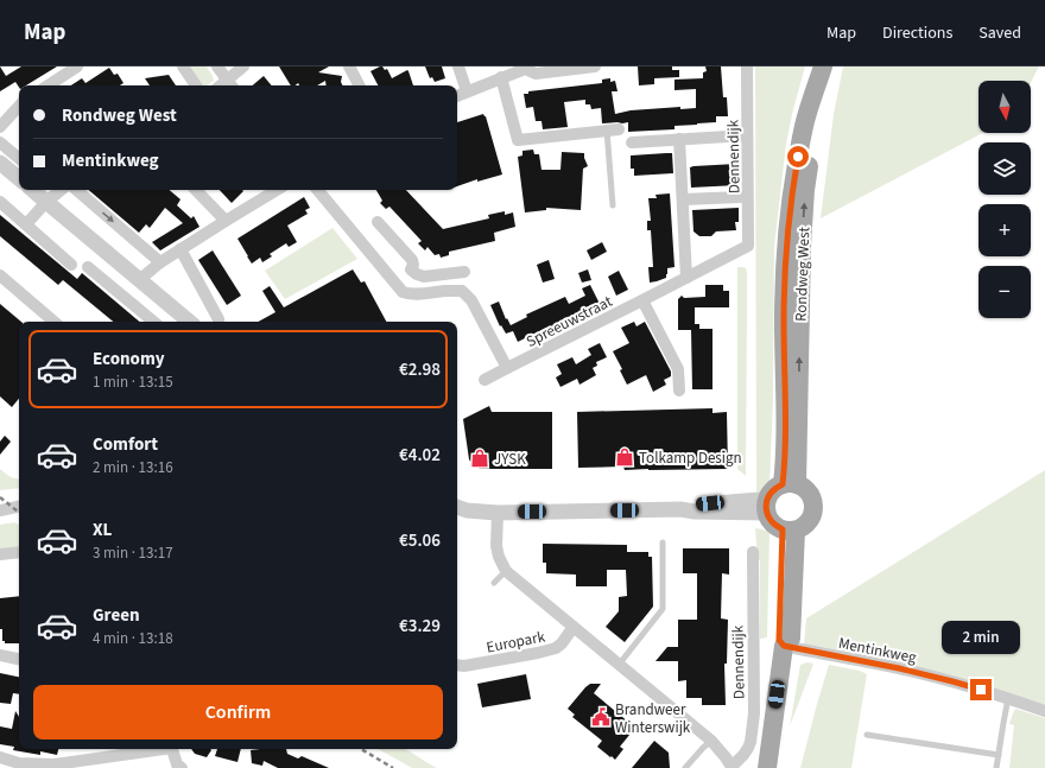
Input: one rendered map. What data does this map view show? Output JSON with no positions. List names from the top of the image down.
{
  "streets": {
    "main road": ["Rondweg West"],
    "street": [
      "Dennendijk",
      "Spreeuwstraat",
      "Europark",
      "Mentinkweg"
    ]
  },
  "crossings": [
    ["Dennendijk", "Spreeuwstraat"]
  ],
  "places": {
    "shop": ["Tolkamp Design", "JYSK"],
    "public building": ["Brandweer Winterswijk"]
  },
  "north": "bottom",
  "page": {
    "header": "Map",
    "nav": ["Map", "Directions", "Saved"],
    "map_buttons": ["+", "−"],
    "banner": ["Rondweg West", "Mentinkweg"],
    "list": [
      {
        "name": "Economy",
        "note": "1 min · 13:15",
        "value": "€2.98"
      },
      {
        "name": "Comfort",
        "note": "2 min · 13:16",
        "value": "€4.02"
      },
      {
        "name": "XL",
        "note": "3 min · 13:17",
        "value": "€5.06"
      },
      {
        "name": "Green",
        "note": "4 min · 13:18",
        "value": "€3.29"
      }
    ],
    "bubble": "2 min",
    "buttons": "Confirm"
  }
}
